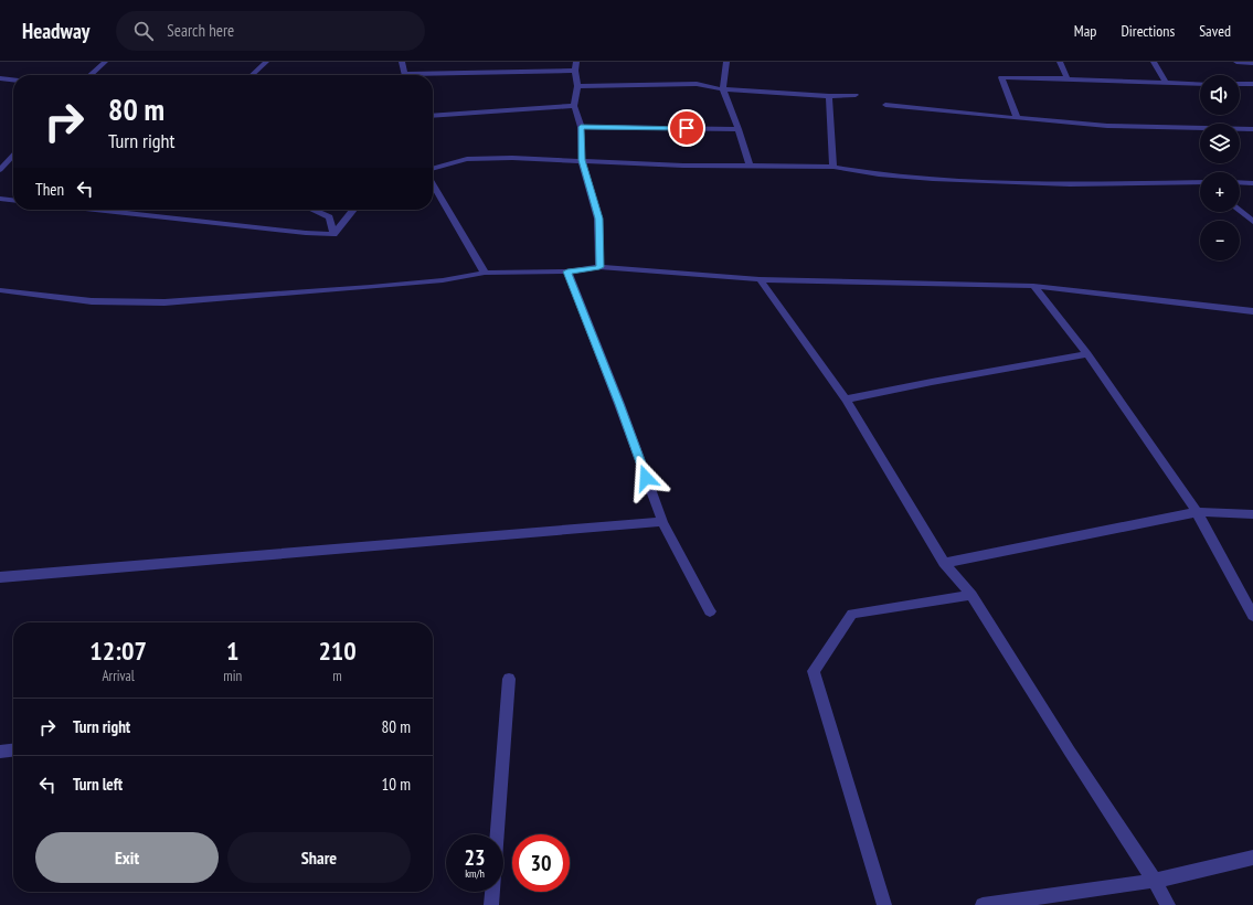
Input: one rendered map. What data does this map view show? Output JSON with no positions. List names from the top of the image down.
{
  "page": {
    "header": "Headway",
    "search": "Search here",
    "nav": ["Map", "Directions", "Saved"],
    "map_buttons": ["+", "−"],
    "turn": ["80 m", "Turn right"],
    "then": "Then",
    "eta": [
      "12:07",
      "Arrival",
      "1",
      "min",
      "210",
      "m"
    ],
    "list": [
      {
        "name": "Turn right",
        "value": "80 m"
      },
      {
        "name": "Turn left",
        "value": "10 m"
      }
    ],
    "buttons": ["Exit", "Share"],
    "speed": "23 km/h",
    "limit": "30"
  }
}
